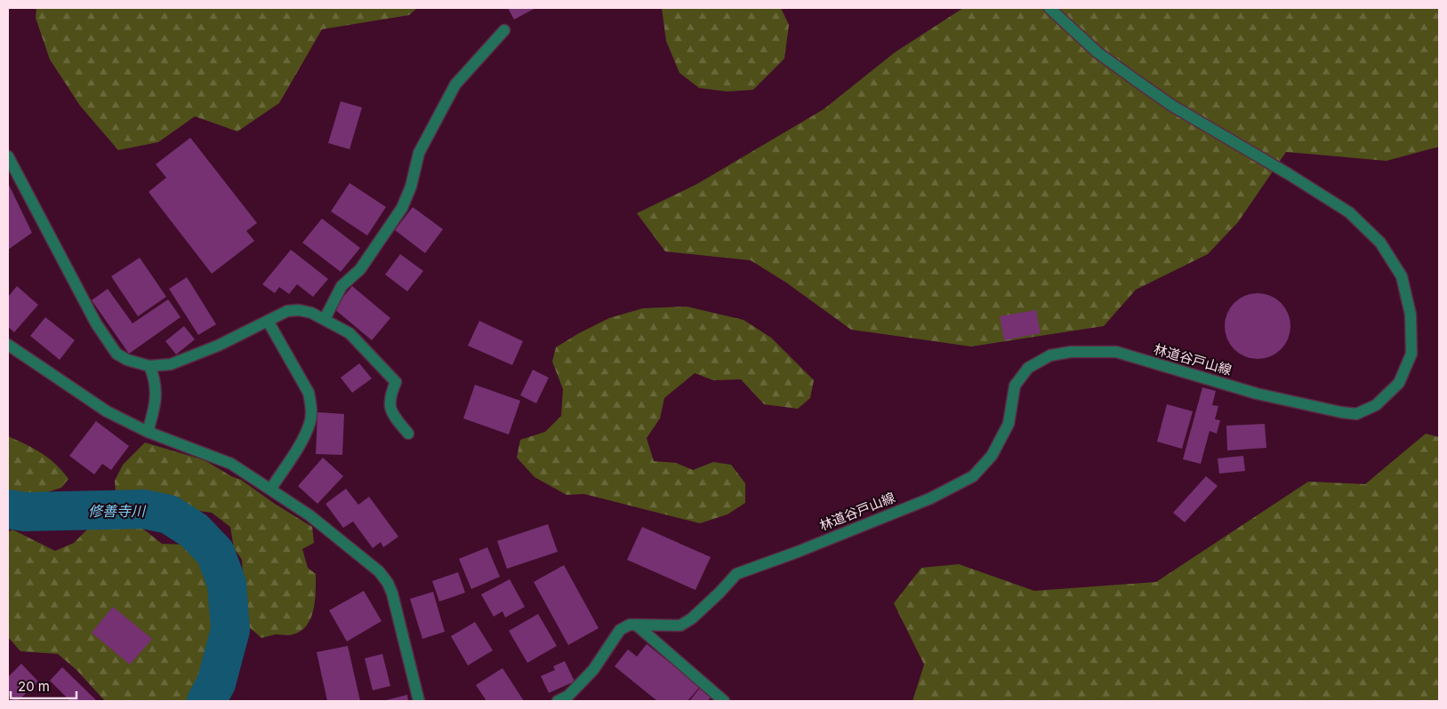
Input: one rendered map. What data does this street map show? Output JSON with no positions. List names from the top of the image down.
{
  "streets": {
    "street": ["林道谷戸山線"]
  },
  "water": ["修善寺川"],
  "scale_bar": "20 m"
}
